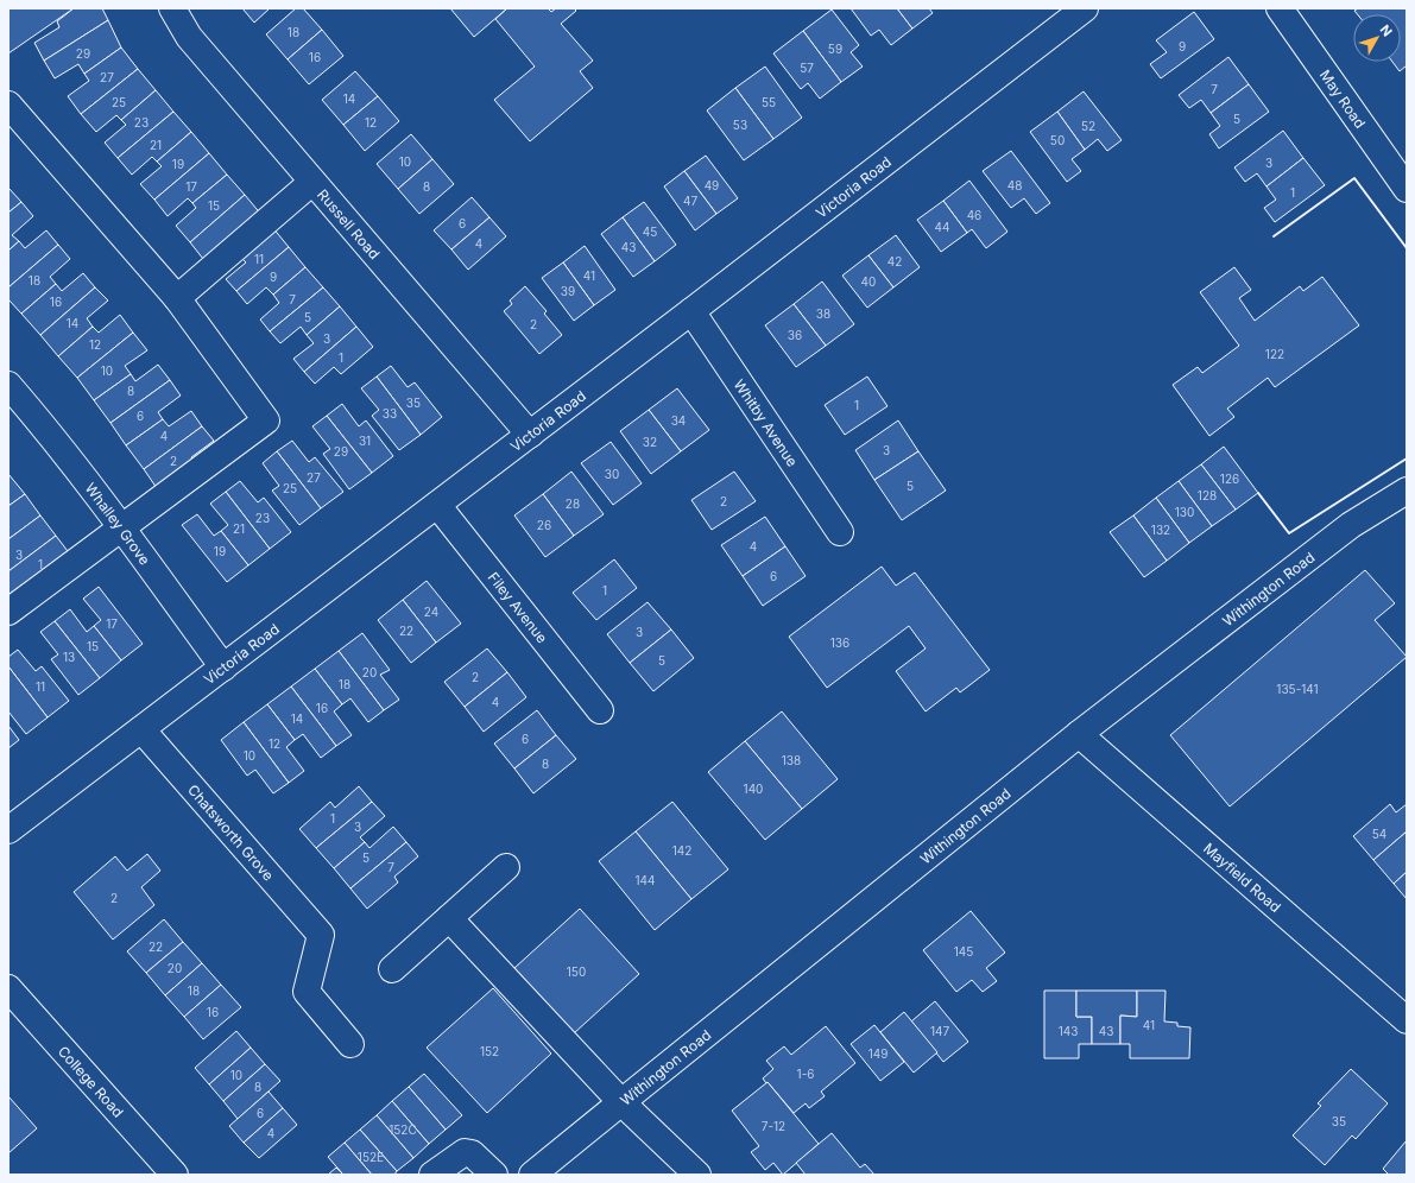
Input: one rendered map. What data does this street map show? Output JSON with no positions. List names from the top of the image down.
{
  "streets": {
    "street": [
      "May Road",
      "Victoria Road",
      "Russell Road",
      "Whitby Avenue",
      "Whalley Grove",
      "Withington Road",
      "Filey Avenue",
      "Chatsworth Grove",
      "Mayfield Road",
      "College Road"
    ]
  },
  "crossings": [
    ["Victoria Road", "Russell Road"],
    ["Victoria Road", "Whitby Avenue"],
    ["Victoria Road", "Whalley Grove"],
    ["Victoria Road", "Filey Avenue"],
    ["Victoria Road", "Chatsworth Grove"],
    ["Withington Road", "Mayfield Road"]
  ],
  "house_numbers": [
    "18",
    "9",
    "59",
    "29",
    "16",
    "57",
    "27",
    "7",
    "14",
    "25",
    "55",
    "5",
    "23",
    "12",
    "53",
    "52",
    "50",
    "21",
    "10",
    "3",
    "19",
    "49",
    "48",
    "17",
    "8",
    "1",
    "47",
    "15",
    "46",
    "6",
    "44",
    "45",
    "4",
    "43",
    "11",
    "42",
    "41",
    "9",
    "18",
    "40",
    "39",
    "7",
    "16",
    "38",
    "5",
    "14",
    "2",
    "36",
    "3",
    "12",
    "122",
    "1",
    "10",
    "8",
    "35",
    "1",
    "33",
    "6",
    "34",
    "4",
    "31",
    "32",
    "3",
    "29",
    "2",
    "30",
    "27",
    "126",
    "5",
    "25",
    "128",
    "2",
    "28",
    "130",
    "23",
    "26",
    "21",
    "132",
    "4",
    "19",
    "3",
    "1",
    "6",
    "1",
    "24",
    "17",
    "22",
    "3",
    "136",
    "15",
    "13",
    "5",
    "20",
    "2",
    "18",
    "11",
    "135-141",
    "4",
    "16",
    "14",
    "6",
    "12",
    "10",
    "138",
    "8",
    "140",
    "1",
    "3",
    "54",
    "142",
    "5",
    "7",
    "144",
    "2",
    "22",
    "145",
    "20",
    "150",
    "18",
    "16",
    "41",
    "147",
    "143",
    "43",
    "152",
    "149",
    "1-6",
    "10",
    "8",
    "6",
    "35",
    "7-12",
    "152C",
    "4",
    "152E"
  ],
  "north": "top right"
}
